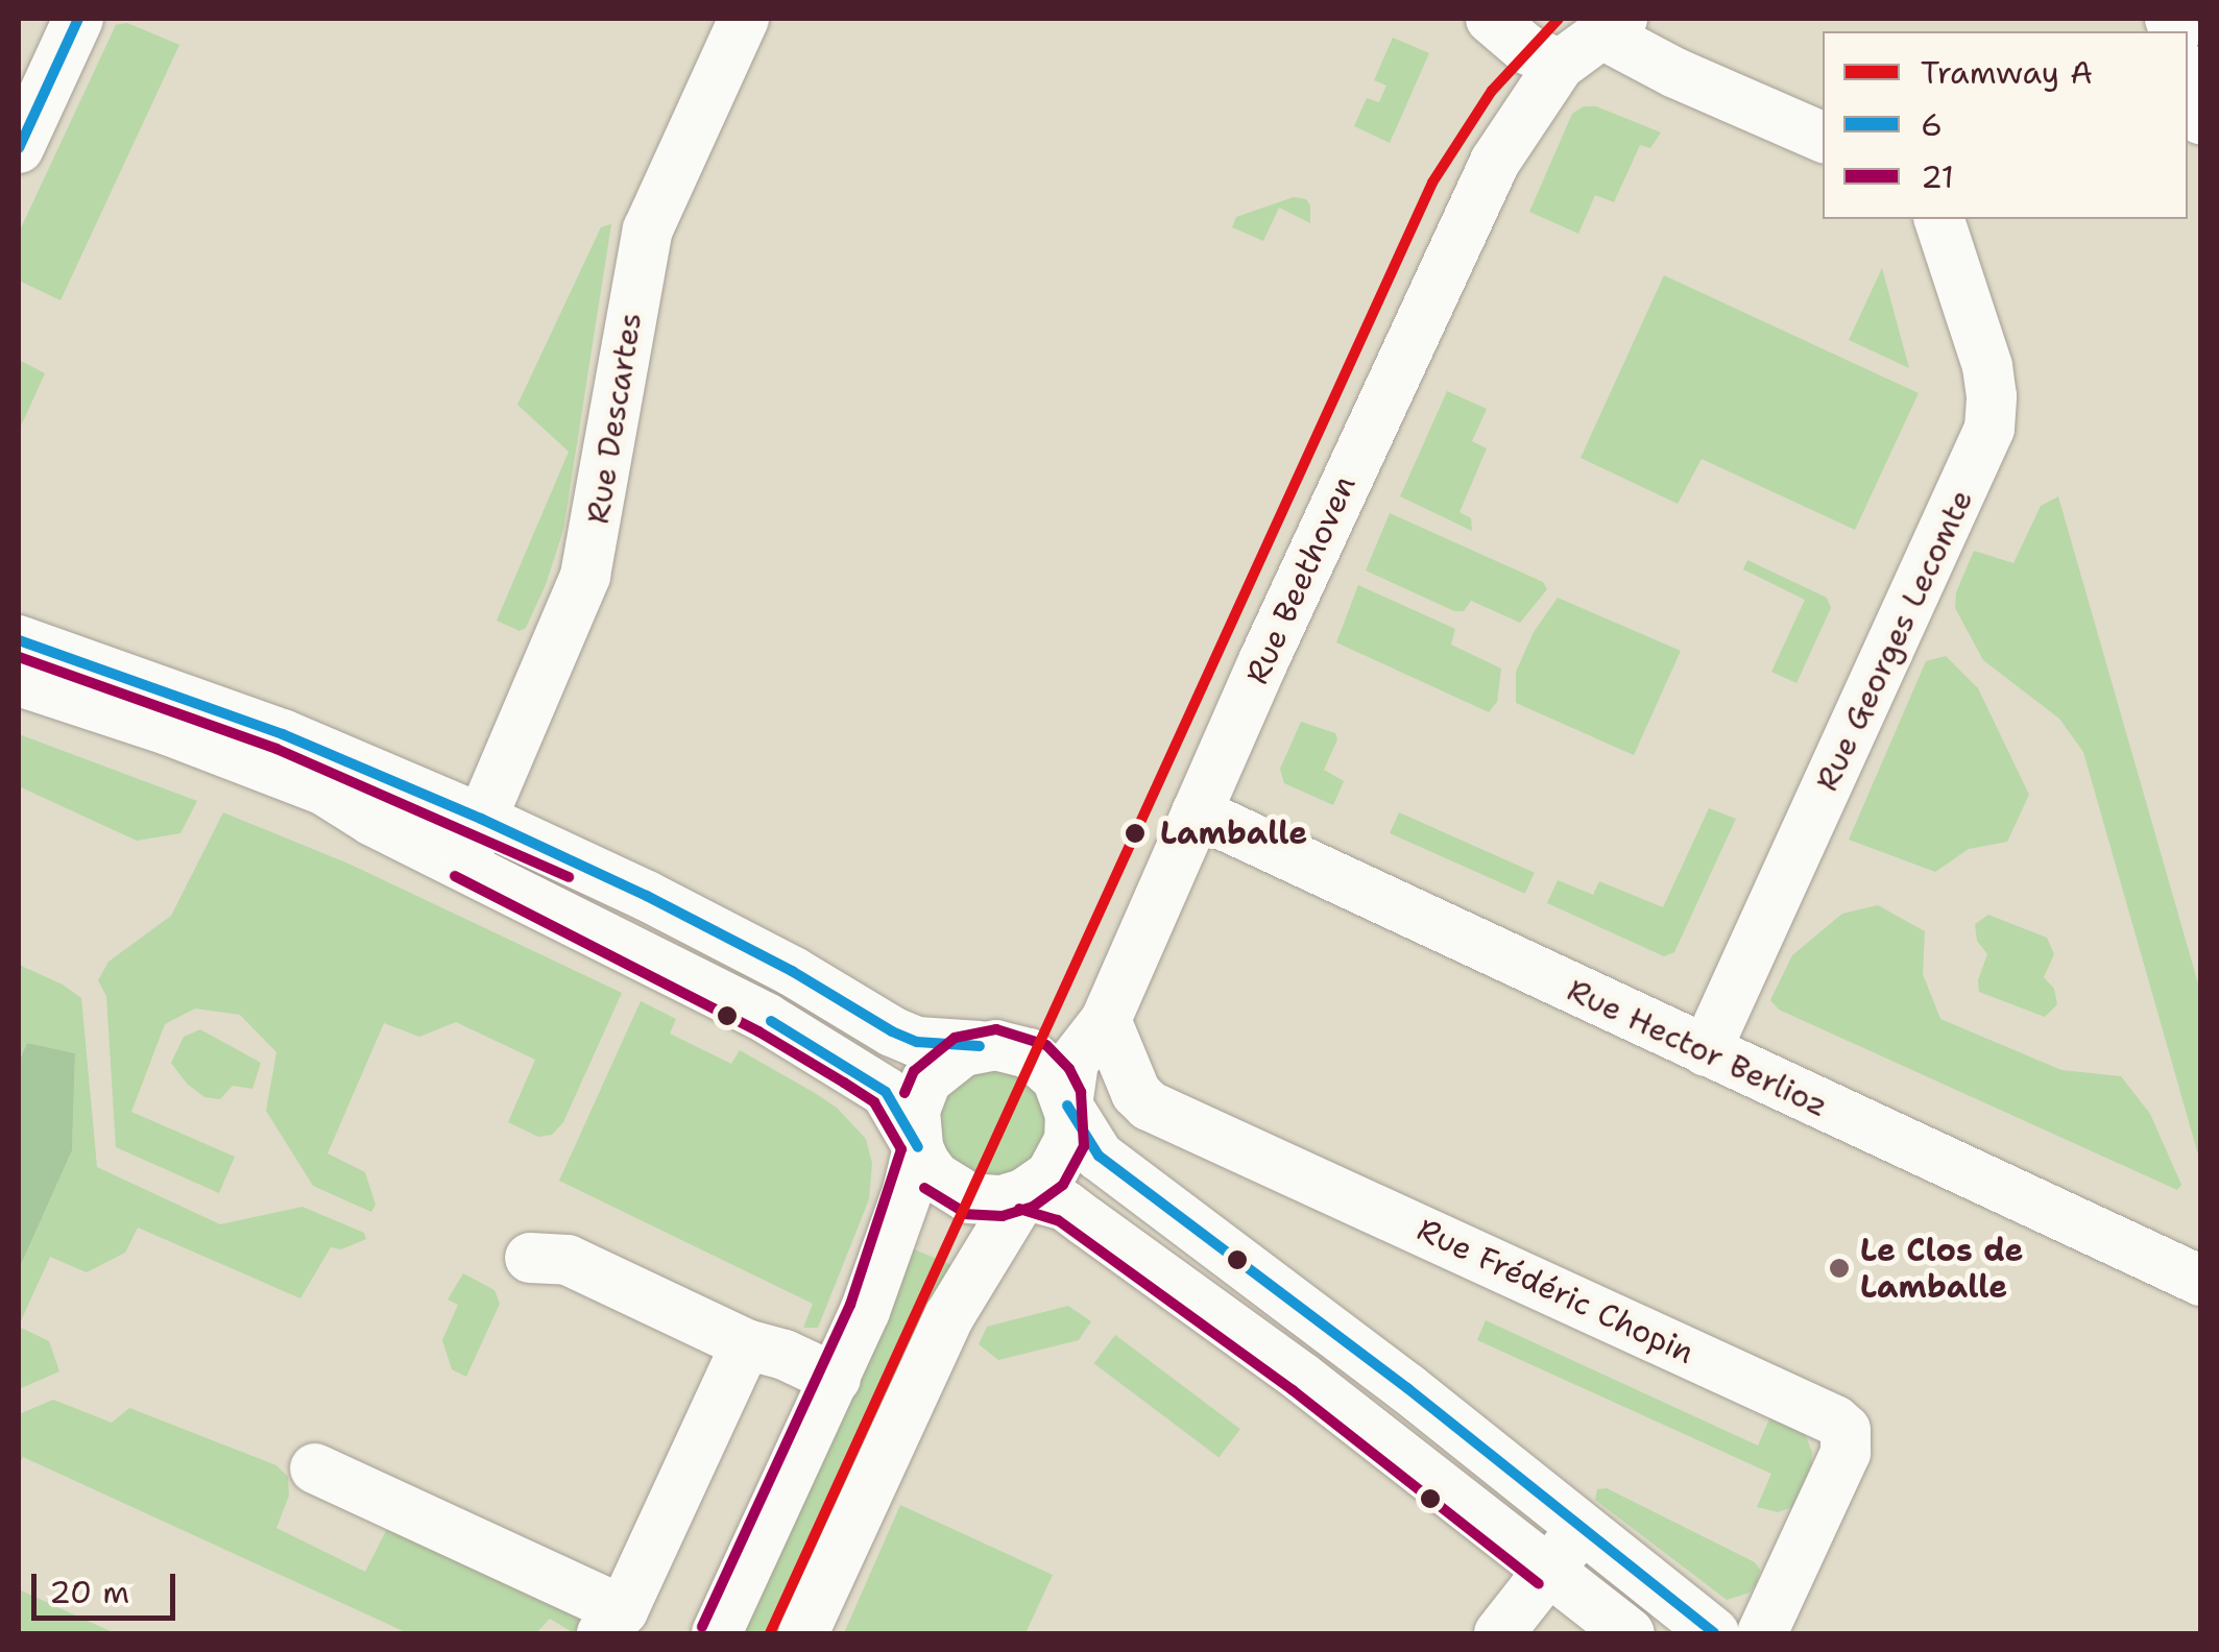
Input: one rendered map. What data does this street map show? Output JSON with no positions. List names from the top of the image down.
{
  "streets": {
    "street": [
      "Rue Descartes",
      "Rue Beethoven",
      "Rue Georges Lecomte",
      "Rue Hector Berlioz",
      "Rue Frédéric Chopin"
    ]
  },
  "crossings": [
    ["Rue Beethoven", "Rue Hector Berlioz"],
    ["Rue Beethoven", "Rue Frédéric Chopin"],
    ["Rue Georges Lecomte", "Rue Hector Berlioz"]
  ],
  "places": ["Lamballe", "Le Clos de Lamballe"],
  "lines": ["tram line A", "transit line 6", "transit line 21"],
  "legend": ["Tramway A", "6", "21"],
  "scale_bar": "20 m"
}
